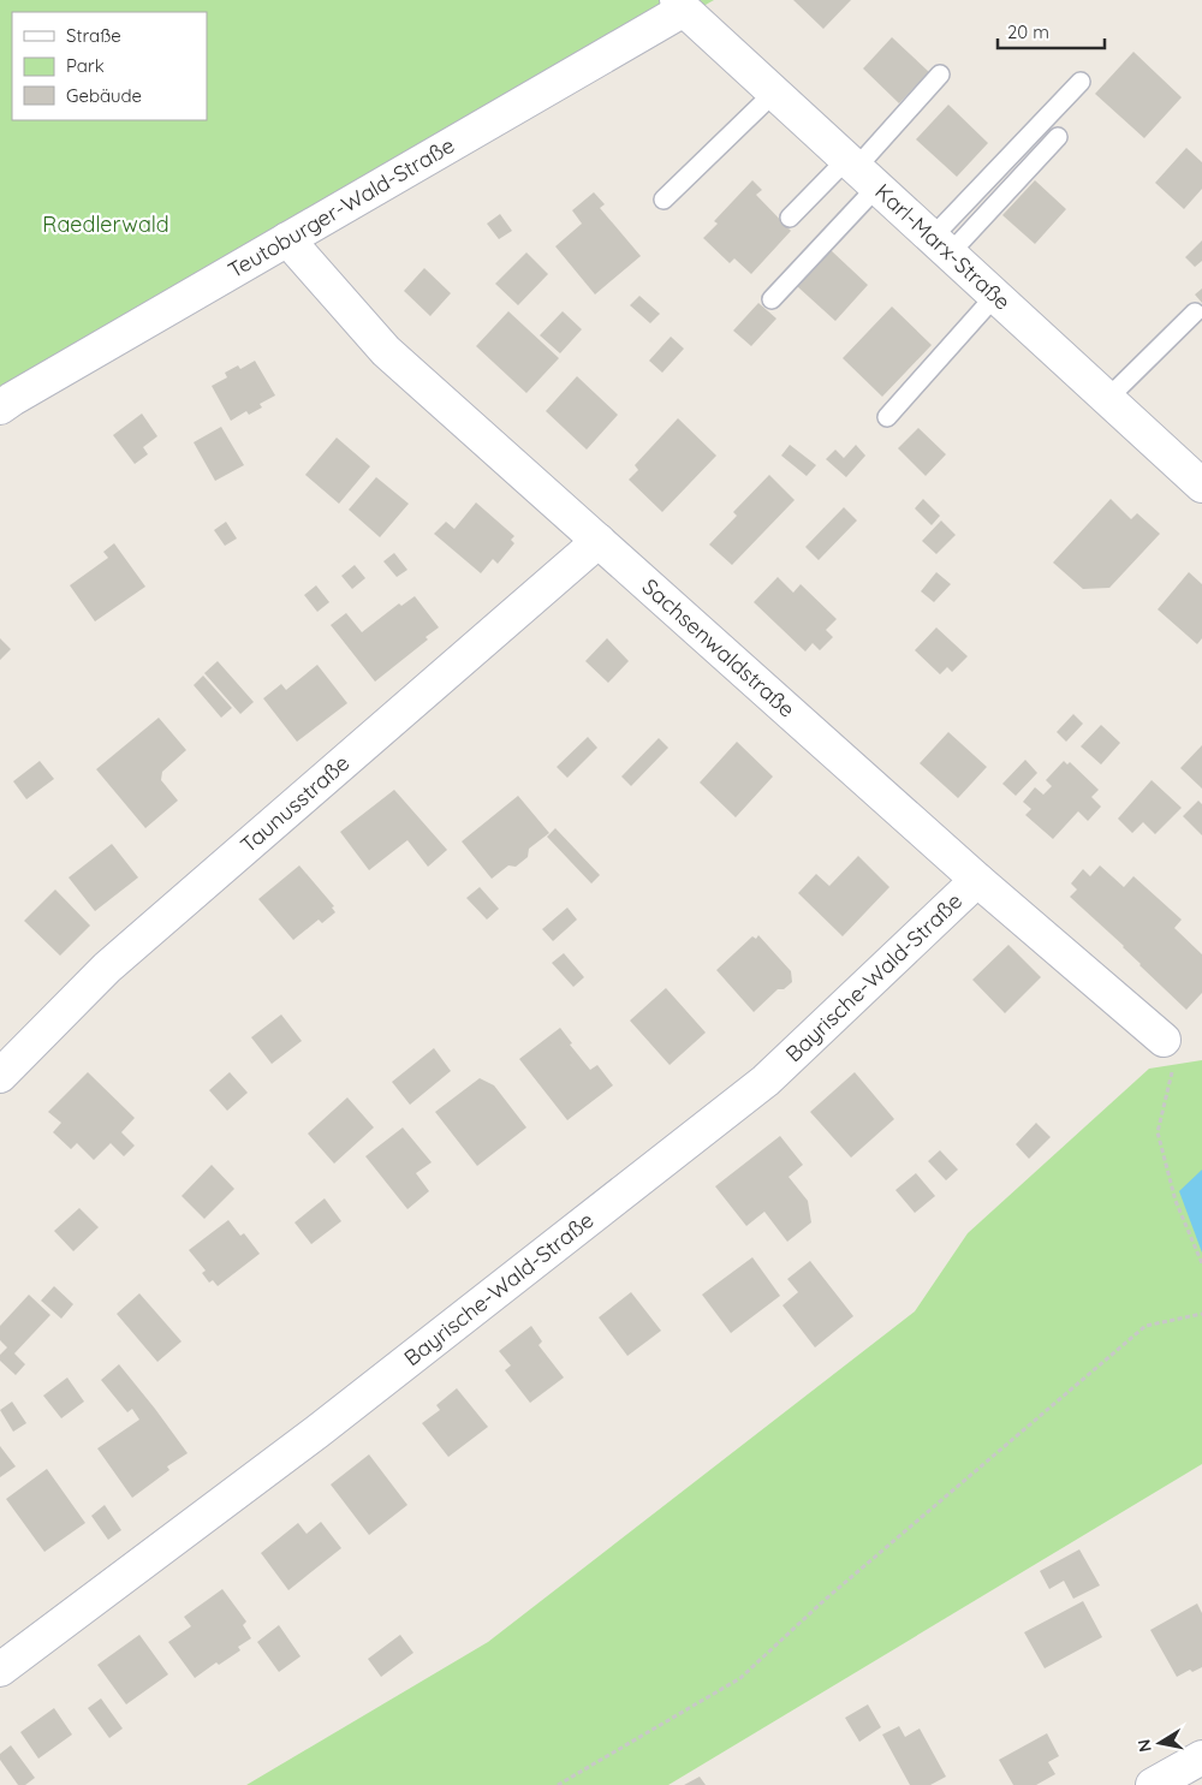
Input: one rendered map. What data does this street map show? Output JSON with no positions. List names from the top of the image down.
{
  "streets": {
    "street": [
      "Teutoburger-Wald-Straße",
      "Karl-Marx-Straße",
      "Sachsenwaldstraße",
      "Taunusstraße",
      "Bayrische-Wald-Straße"
    ]
  },
  "crossings": [
    ["Teutoburger-Wald-Straße", "Karl-Marx-Straße"],
    ["Teutoburger-Wald-Straße", "Sachsenwaldstraße"],
    ["Sachsenwaldstraße", "Taunusstraße"],
    ["Sachsenwaldstraße", "Bayrische-Wald-Straße"]
  ],
  "parks": ["Raedlerwald"],
  "legend": ["Straße", "Park", "Gebäude"],
  "scale_bar": "20 m",
  "north": "left"
}
